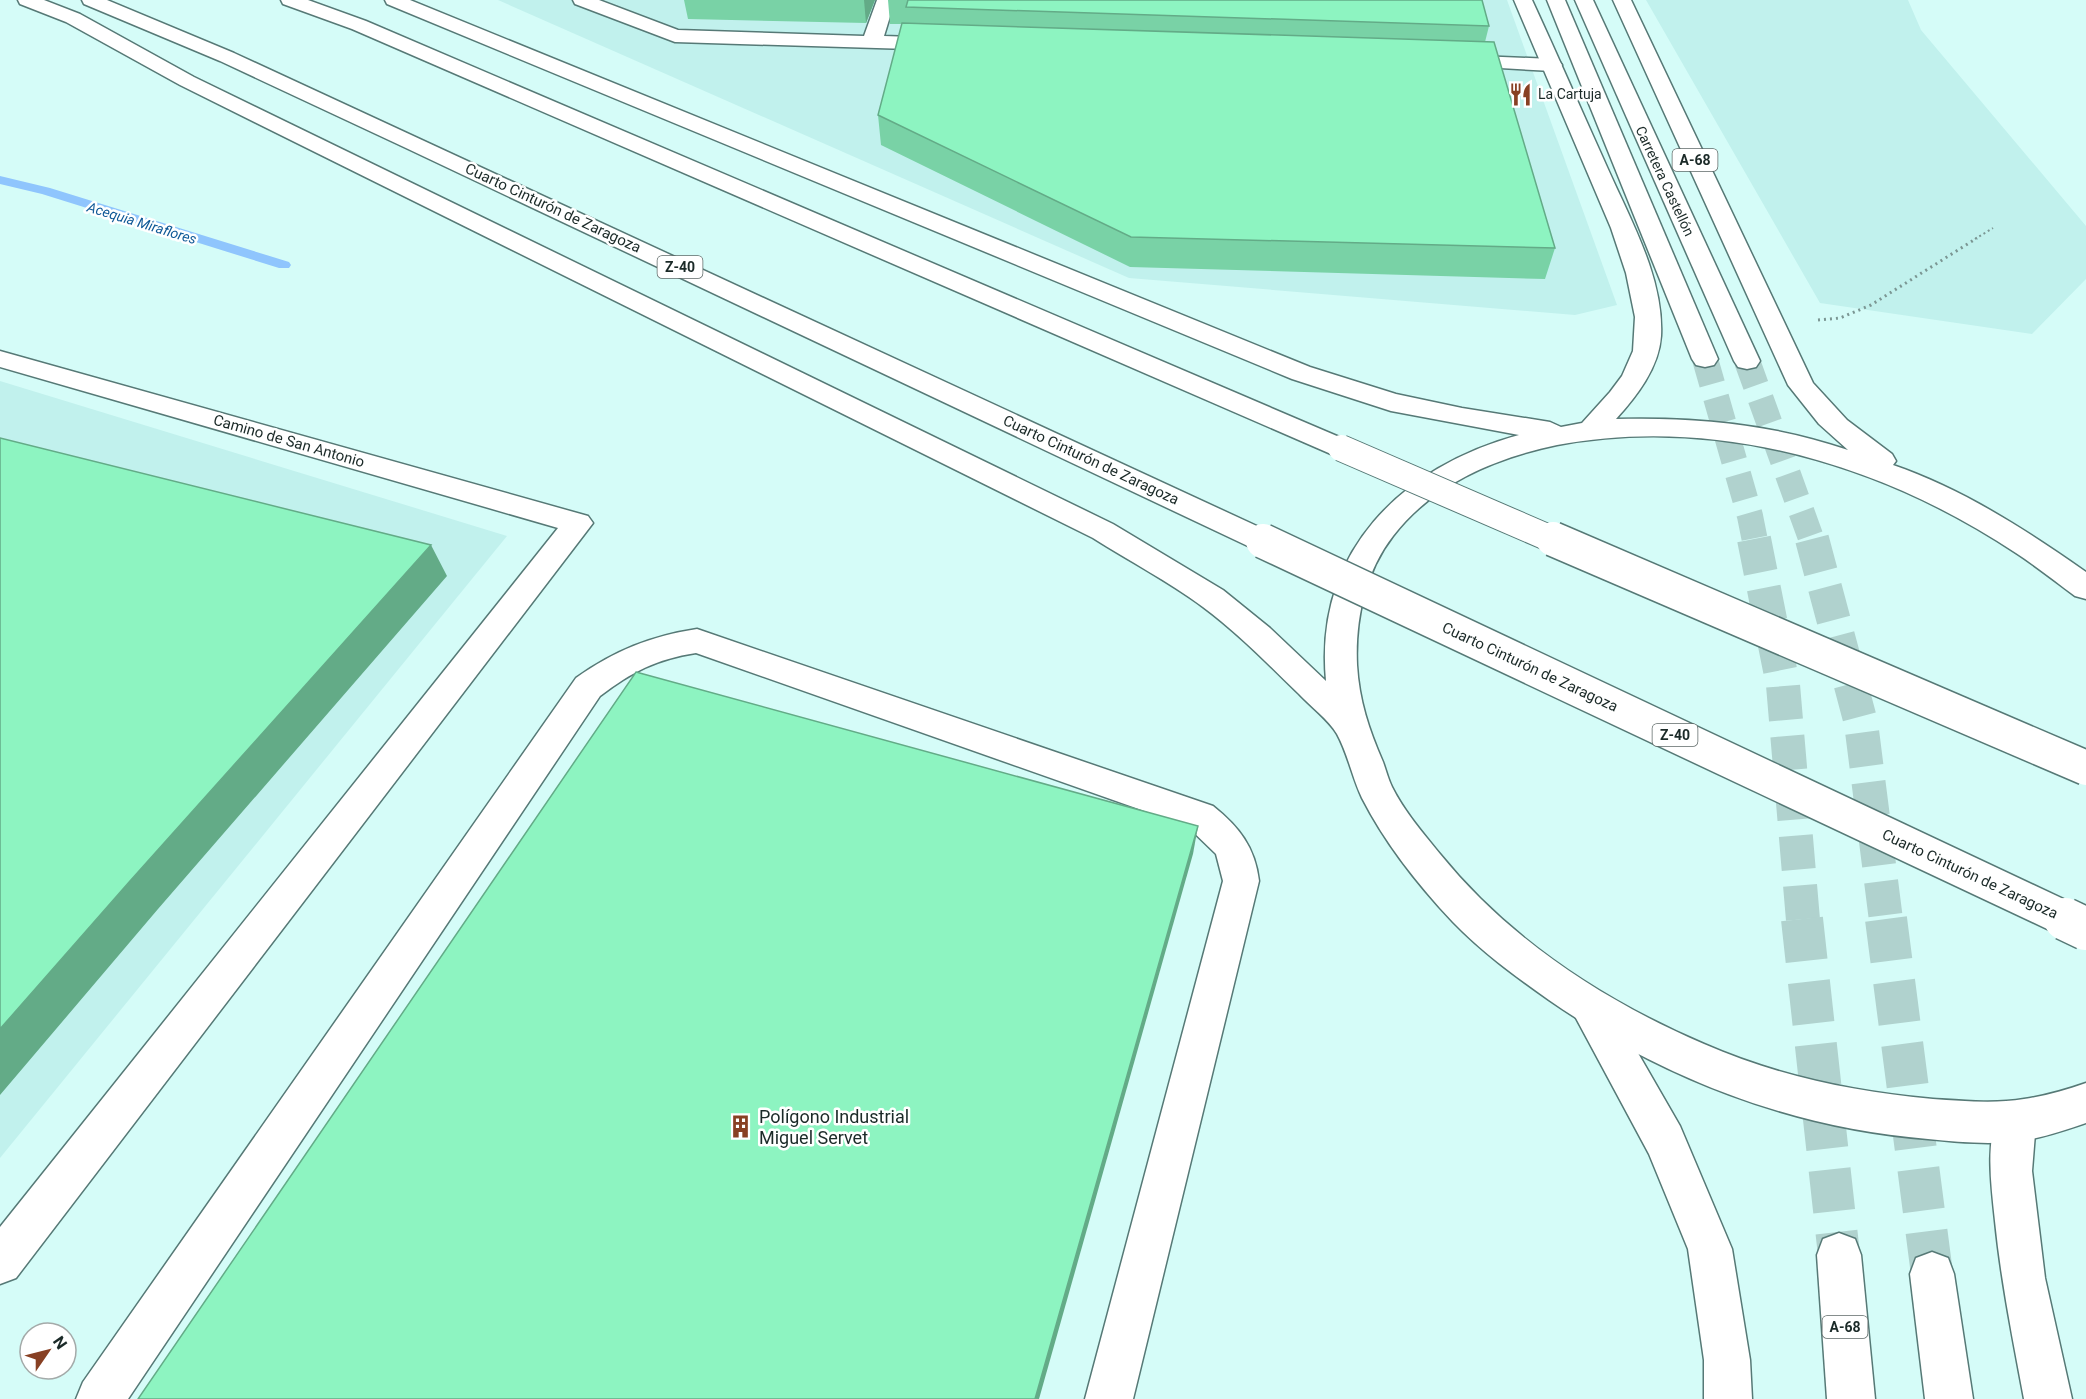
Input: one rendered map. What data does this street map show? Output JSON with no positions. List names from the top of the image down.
{
  "streets": {
    "main road": [
      "A-68",
      "Carretera Castellón",
      "Cuarto Cinturón de Zaragoza",
      "Z-40",
      "Camino de San Antonio"
    ]
  },
  "water": ["Acequia Miraflores"],
  "places": {
    "restaurant": ["La Cartuja"],
    "building": ["Polígono Industrial Miguel Servet"]
  },
  "north": "top right"
}
